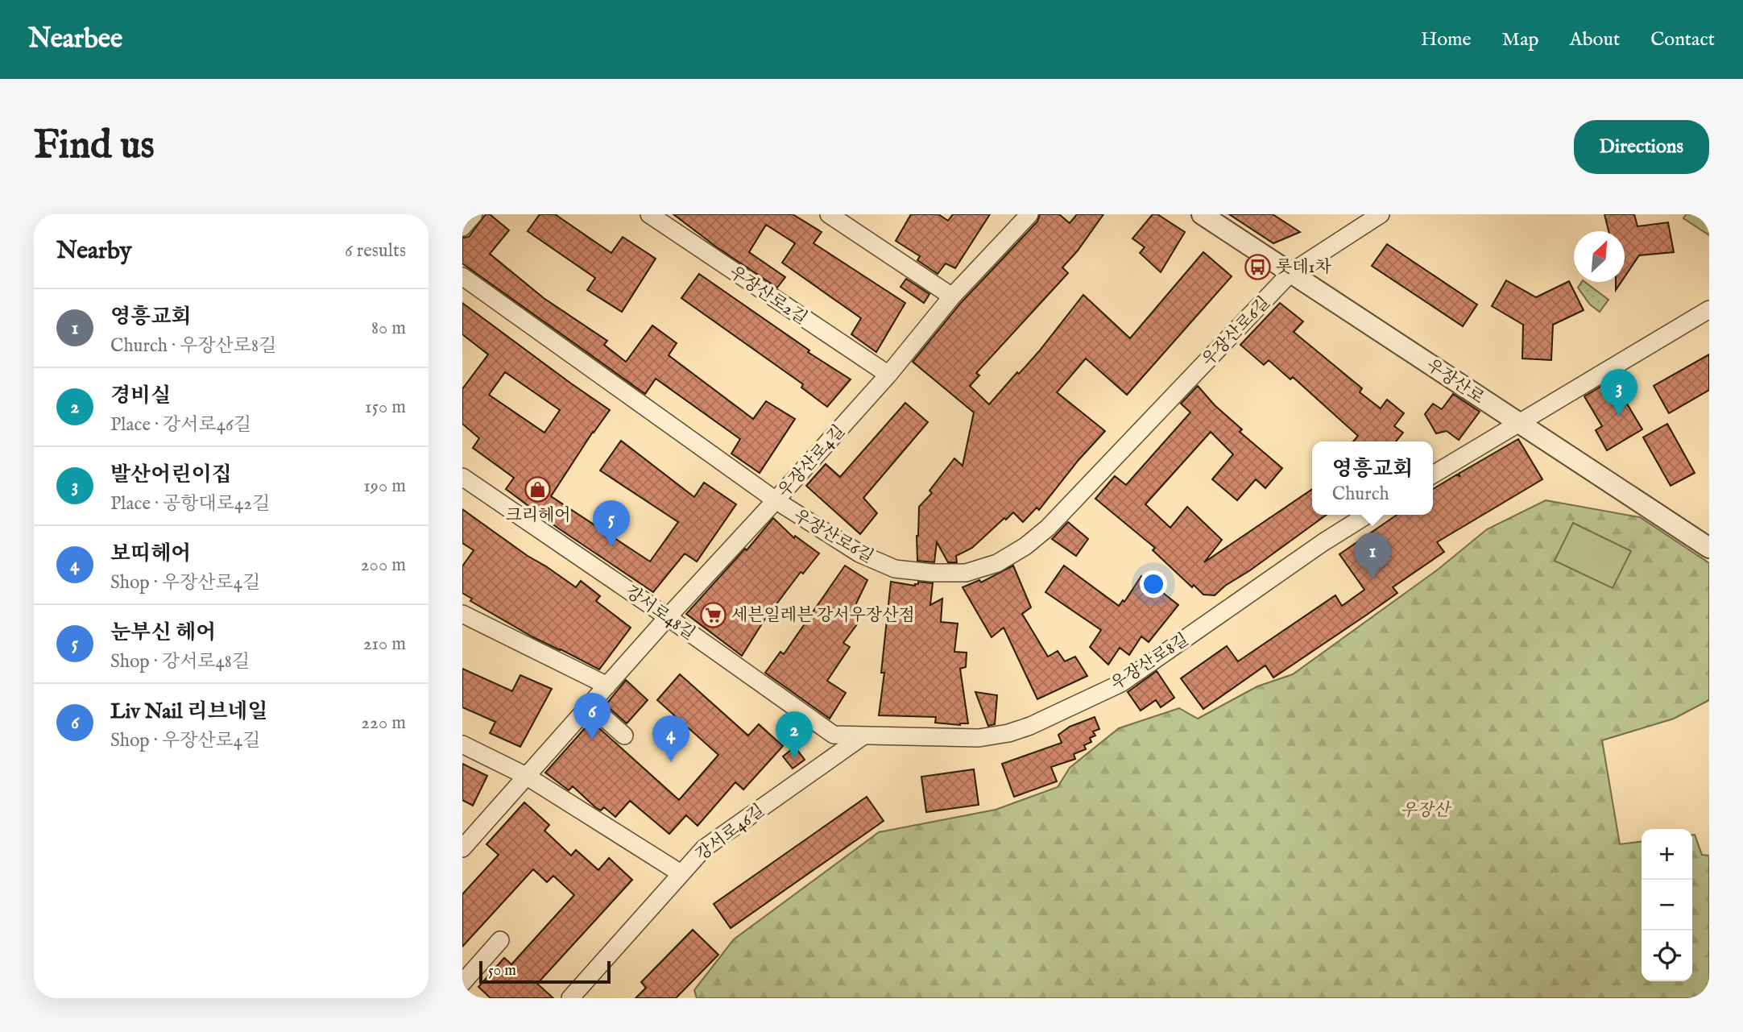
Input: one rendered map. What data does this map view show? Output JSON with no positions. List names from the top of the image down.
{
  "streets": {
    "street": [
      "우장산로2길",
      "우장산로6길",
      "우장산로",
      "우장산로4길",
      "강서로48길",
      "우장산로8길",
      "강서로46길"
    ]
  },
  "crossings": [
    ["우장산로2길", "우장산로4길"],
    ["우장산로6길", "우장산로"],
    ["우장산로6길", "우장산로4길"],
    ["우장산로4길", "강서로48길"],
    ["강서로48길", "우장산로8길"],
    ["강서로48길", "강서로46길"],
    ["우장산로8길", "강서로46길"]
  ],
  "parks": ["우장산"],
  "places": {
    "bus stop": ["롯데1차"],
    "shop": ["크리헤어"],
    "supermarket": ["세븐일레븐 강서우장산점"]
  },
  "scale_bar": "50 m",
  "north": "top right",
  "page": {
    "header": "Nearbee",
    "nav": [
      "Home",
      "Map",
      "About",
      "Contact"
    ],
    "buttons": "Directions",
    "title": "Find us",
    "heading": ["Nearby", "6 results"],
    "list": [
      {
        "mark": "1",
        "name": "영흥교회",
        "note": "Church · 우장산로8길",
        "value": "80 m"
      },
      {
        "mark": "2",
        "name": "경비실",
        "note": "Place · 강서로46길",
        "value": "150 m"
      },
      {
        "mark": "3",
        "name": "발산어린이집",
        "note": "Place · 공항대로42길",
        "value": "190 m"
      },
      {
        "mark": "4",
        "name": "보띠헤어",
        "note": "Shop · 우장산로4길",
        "value": "200 m"
      },
      {
        "mark": "5",
        "name": "눈부신 헤어",
        "note": "Shop · 강서로48길",
        "value": "210 m"
      },
      {
        "mark": "6",
        "name": "Liv Nail 리브네일",
        "note": "Shop · 우장산로4길",
        "value": "220 m"
      }
    ],
    "pins": [
      "3",
      "5",
      "1",
      "6",
      "2",
      "4"
    ],
    "popup": ["영흥교회", "Church"],
    "map_buttons": ["+", "−"],
    "scale": "50 m"
  }
}
